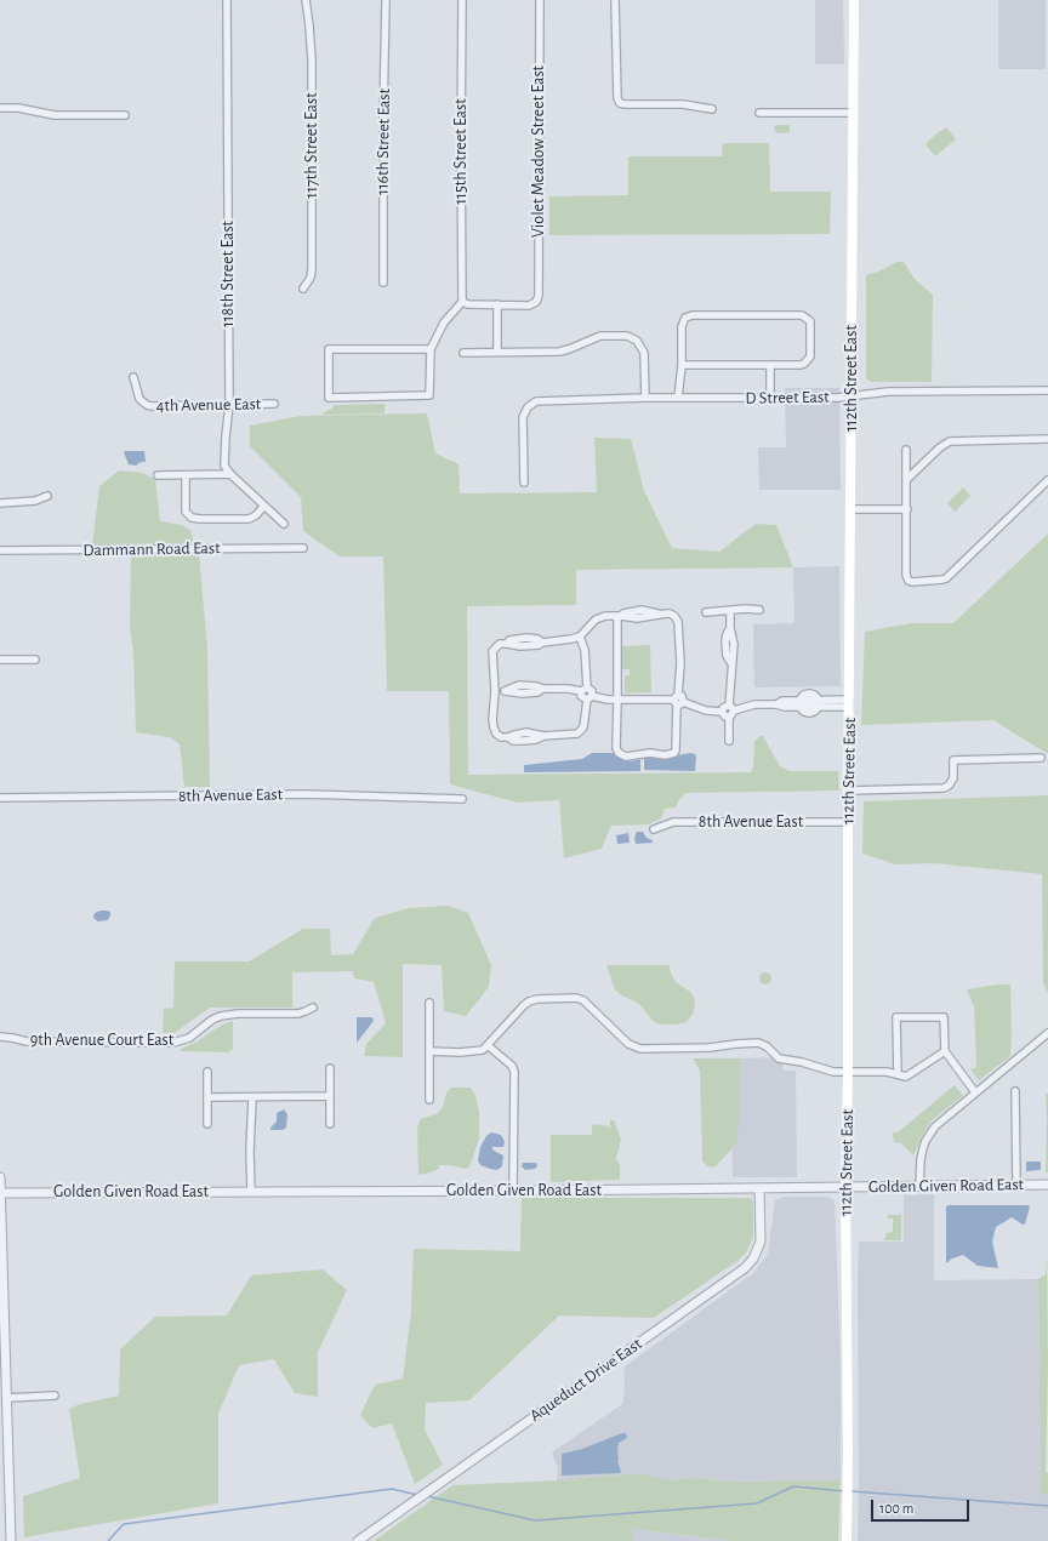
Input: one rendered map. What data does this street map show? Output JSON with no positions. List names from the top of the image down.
{
  "streets": {
    "main road": ["112th Street East"],
    "street": [
      "116th Street East",
      "117th Street East",
      "115th Street East",
      "Violet Meadow Street East",
      "118th Street East",
      "D Street East",
      "4th Avenue East",
      "Dammann Road East",
      "8th Avenue East",
      "9th Avenue Court East",
      "Golden Given Road East",
      "Aqueduct Drive East"
    ]
  },
  "crossings": [
    ["118th Street East", "4th Avenue East"],
    ["112th Street East", "D Street East"],
    ["112th Street East", "8th Avenue East"],
    ["112th Street East", "Golden Given Road East"],
    ["Golden Given Road East", "Aqueduct Drive East"]
  ],
  "scale_bar": "100 m"
}
